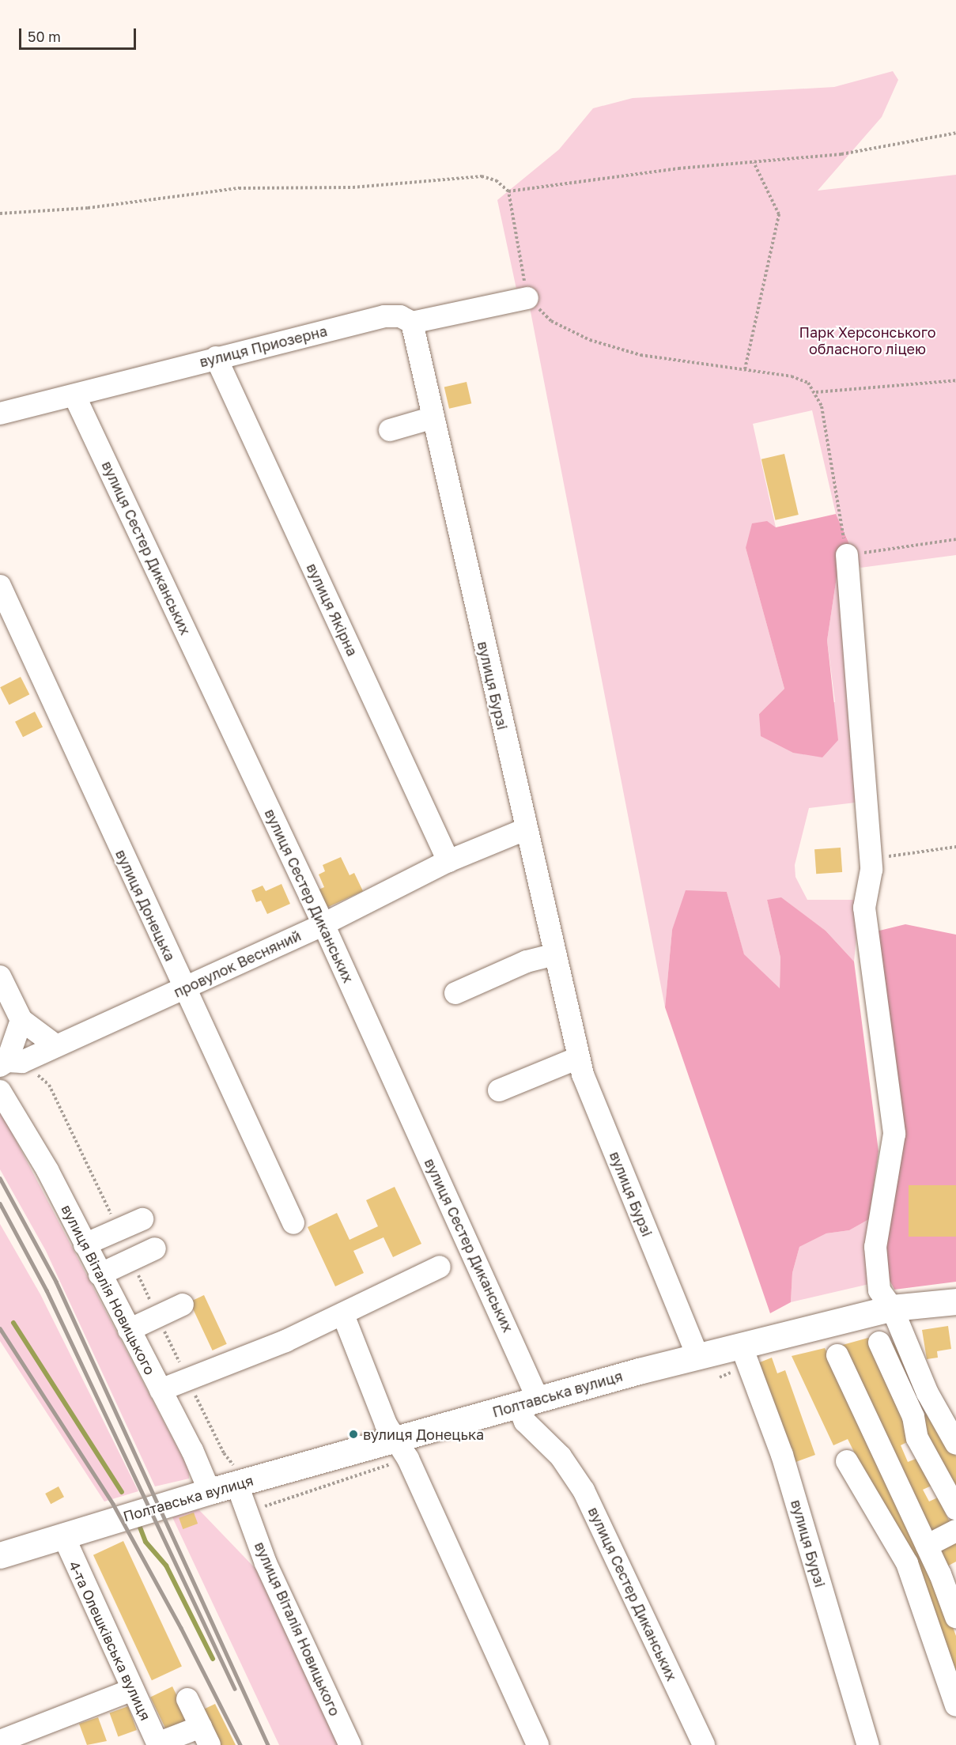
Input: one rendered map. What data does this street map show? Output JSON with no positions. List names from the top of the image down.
{
  "streets": {
    "main road": ["Полтавська вулиця"],
    "street": [
      "вулиця Приозерна",
      "вулиця Сестер Диканських",
      "вулиця Якірна",
      "вулиця Бурзі",
      "вулиця Донецька",
      "провулок Весняний",
      "вулиця Віталія Новицького",
      "4-та Олешківська вулиця"
    ]
  },
  "crossings": [
    ["вулиця Приозерна", "вулиця Сестер Диканських"],
    ["вулиця Приозерна", "вулиця Якірна"],
    ["вулиця Приозерна", "вулиця Бурзі"],
    ["вулиця Сестер Диканських", "провулок Весняний"],
    ["вулиця Сестер Диканських", "Полтавська вулиця"],
    ["вулиця Якірна", "провулок Весняний"],
    ["вулиця Бурзі", "провулок Весняний"],
    ["вулиця Бурзі", "Полтавська вулиця"],
    ["вулиця Донецька", "провулок Весняний"],
    ["вулиця Віталія Новицького", "Полтавська вулиця"],
    ["Полтавська вулиця", "4-та Олешківська вулиця"]
  ],
  "parks": ["Парк Херсонського обласного ліцею"],
  "places": ["вулиця Донецька"],
  "scale_bar": "50 m"
}
